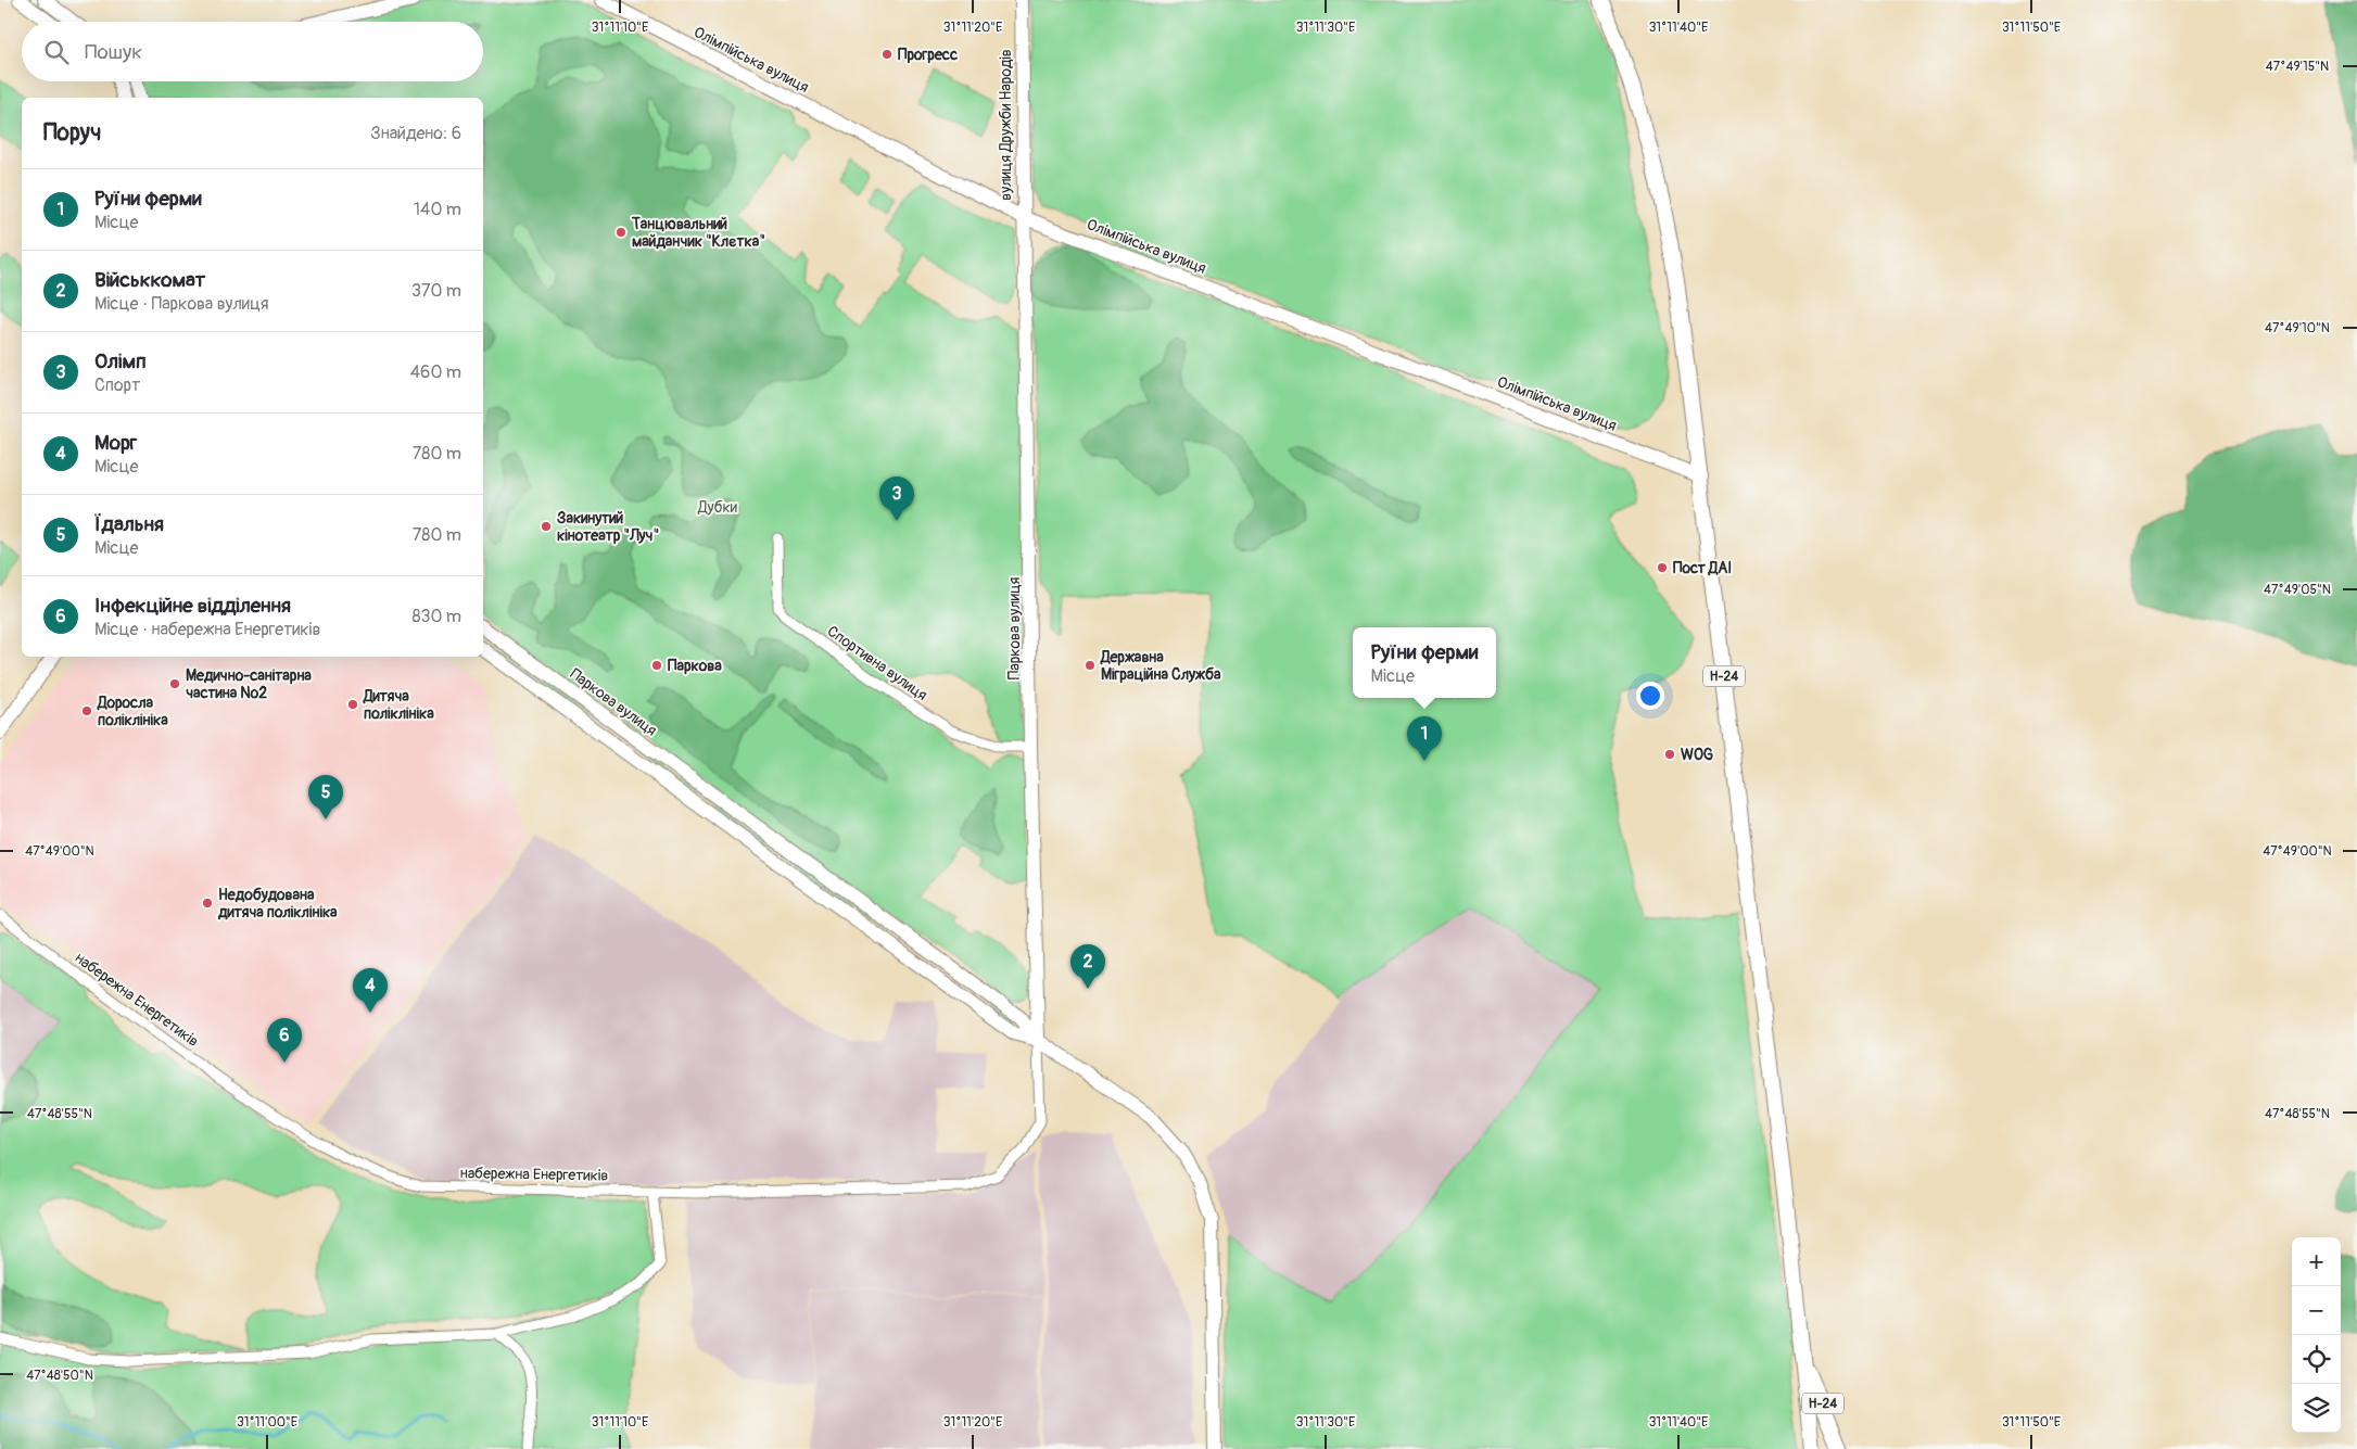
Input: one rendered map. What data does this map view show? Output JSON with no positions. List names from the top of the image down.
{
  "streets": {
    "main road": ["Н-24"],
    "street": [
      "Олімпійська вулиця",
      "вулиця Дружби Народів",
      "Паркова вулиця",
      "Спортивна вулиця",
      "набережна Енергетиків"
    ]
  },
  "crossings": [
    ["Олімпійська вулиця", "вулиця Дружби Народів"],
    ["Олімпійська вулиця", "Паркова вулиця"],
    ["Олімпійська вулиця", "Н-24"],
    ["вулиця Дружби Народів", "Паркова вулиця"],
    ["Паркова вулиця", "Спортивна вулиця"],
    ["Паркова вулиця", "набережна Енергетиків"]
  ],
  "parks": ["Дубки"],
  "places": [
    "Прогресс",
    "Танцювальний майданчик \"Клєтка\"",
    "Закинутий кінотеатр \"Луч\"",
    "Пост ДАІ",
    "Паркова",
    "Державна Міграційна Служба",
    "Медично-санітарна частина №2",
    "Дитяча поліклініка",
    "Доросла поліклініка",
    "WOG",
    "Недобудована дитяча поліклініка"
  ],
  "page": {
    "search": "Пошук",
    "heading": ["Поруч", "Знайдено: 6"],
    "list": [
      {
        "mark": "1",
        "name": "Руїни ферми",
        "note": "Місце",
        "value": "140 m"
      },
      {
        "mark": "2",
        "name": "Військкомат",
        "note": "Місце · Паркова вулиця",
        "value": "370 m"
      },
      {
        "mark": "3",
        "name": "Олімп",
        "note": "Спорт",
        "value": "460 m"
      },
      {
        "mark": "4",
        "name": "Морг",
        "note": "Місце",
        "value": "780 m"
      },
      {
        "mark": "5",
        "name": "Їдальня",
        "note": "Місце",
        "value": "780 m"
      },
      {
        "mark": "6",
        "name": "Інфекційне відділення",
        "note": "Місце · набережна Енергетиків",
        "value": "830 m"
      }
    ],
    "pins": [
      "3",
      "1",
      "5",
      "2",
      "4",
      "6"
    ],
    "popup": ["Руїни ферми", "Місце"],
    "map_buttons": ["+", "−"]
  },
  "coordinates": [
    "31°11'10\"E",
    "31°11'20\"E",
    "31°11'30\"E",
    "31°11'40\"E",
    "31°11'50\"E",
    "47°49'15\"N",
    "47°49'10\"N",
    "47°49'05\"N",
    "47°49'00\"N",
    "47°48'55\"N",
    "47°48'50\"N",
    "31°11'00\"E"
  ]
}
